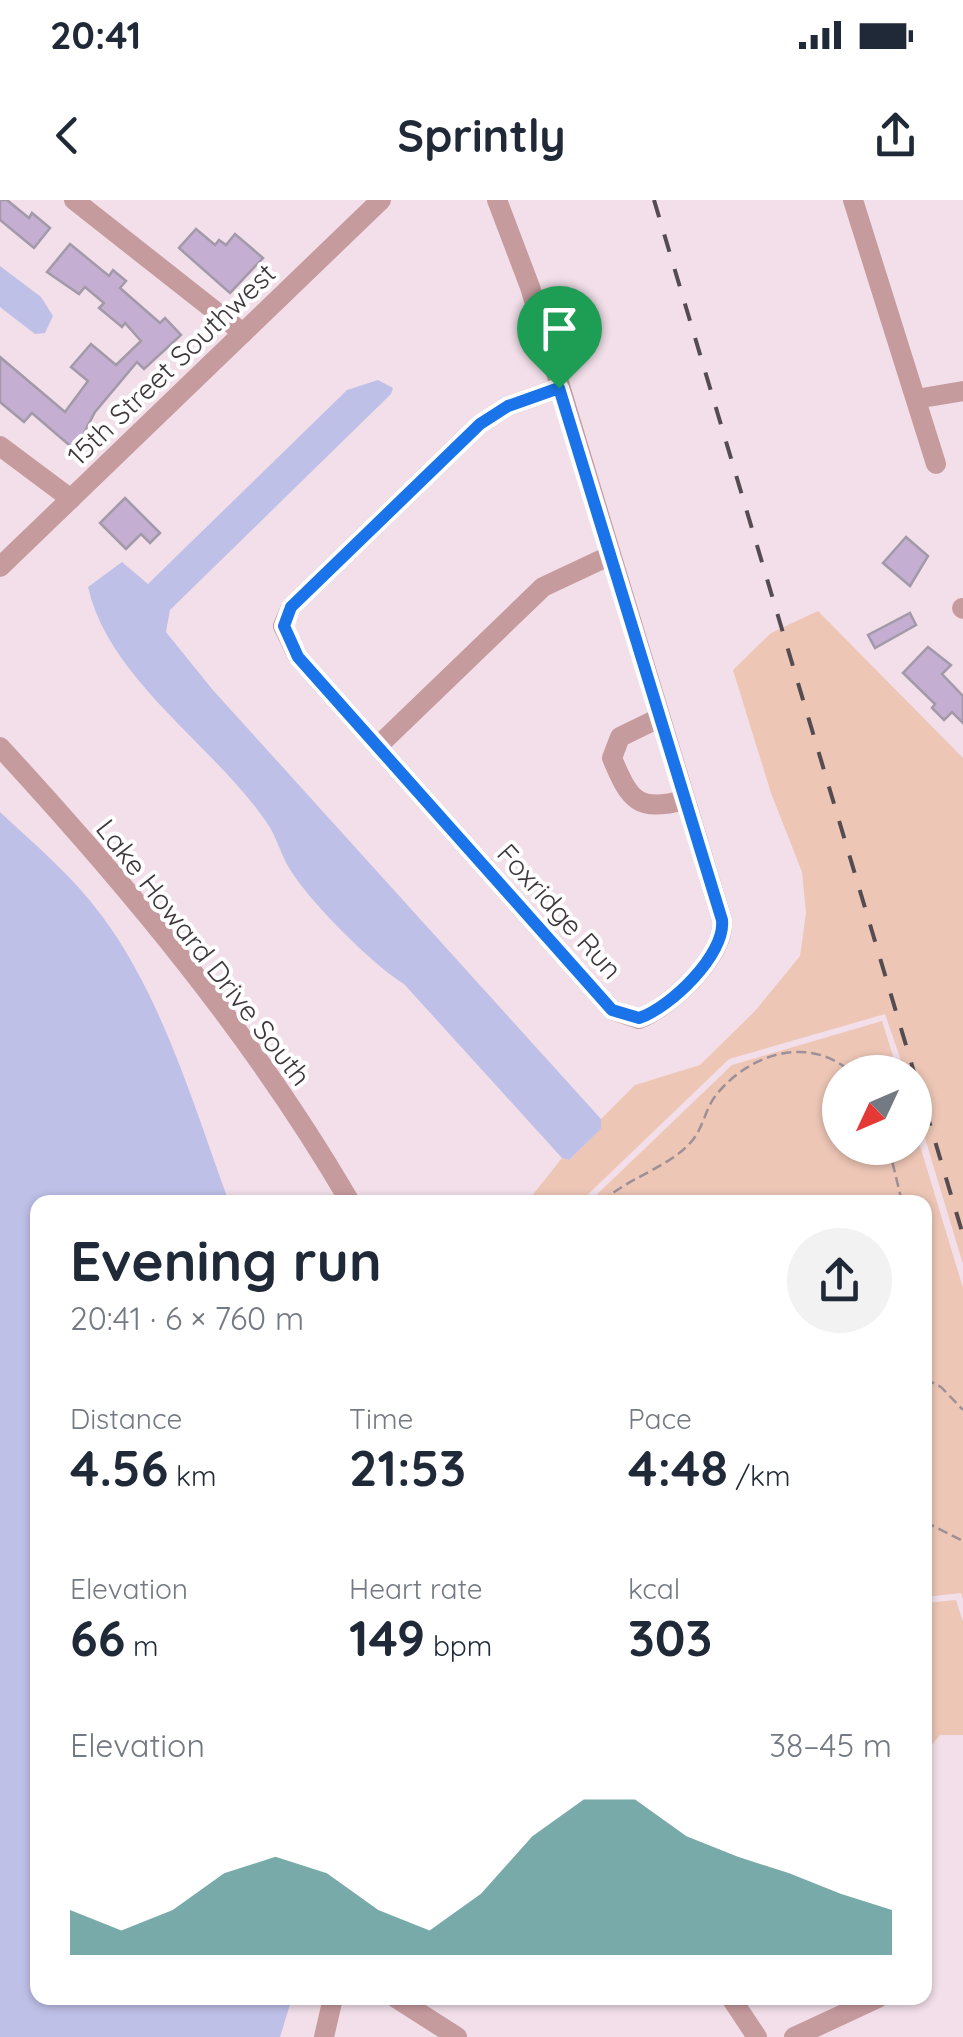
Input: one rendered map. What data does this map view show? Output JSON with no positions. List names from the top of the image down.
{
  "streets": {
    "street": ["15th Street Southwest", "Foxridge Run", "Lake Howard Drive South"]
  },
  "north": "bottom left",
  "page": {
    "status": "20:41",
    "header": "Sprintly",
    "heading": ["Evening run", "20:41 · 6 × 760 m"],
    "stats": [
      ["Distance", "4.56 km"],
      ["Time", "21:53"],
      ["Pace", "4:48 /km"],
      ["Elevation", "66 m"],
      ["Heart rate", "149 bpm"],
      ["kcal", "303"]
    ],
    "chart": ["Elevation", "38–45 m"]
  }
}
